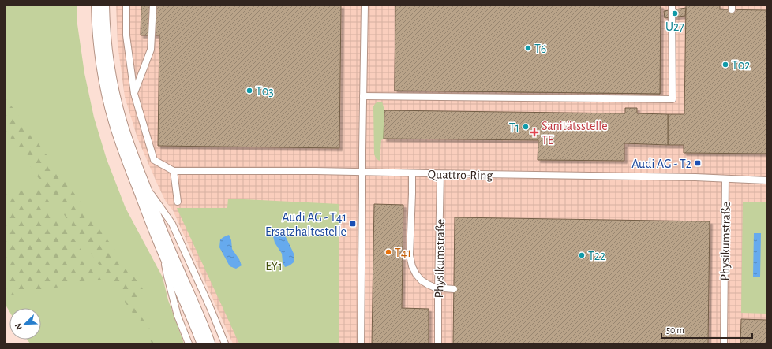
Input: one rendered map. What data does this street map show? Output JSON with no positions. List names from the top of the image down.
{
  "streets": {
    "lane": ["Quattro-Ring", "Physikumstraße"]
  },
  "crossings": [
    ["Quattro-Ring", "Physikumstraße"]
  ],
  "parks": ["EY1"],
  "places": {
    "other": [
      "U27",
      "T6",
      "T02",
      "T03",
      "T1",
      "T41",
      "T22"
    ],
    "health": ["Sanitätsstelle TE"],
    "transit": ["Audi AG - T2", "Audi AG - T41 Ersatzhaltestelle"]
  },
  "scale_bar": "50 m",
  "north": "bottom left"
}
